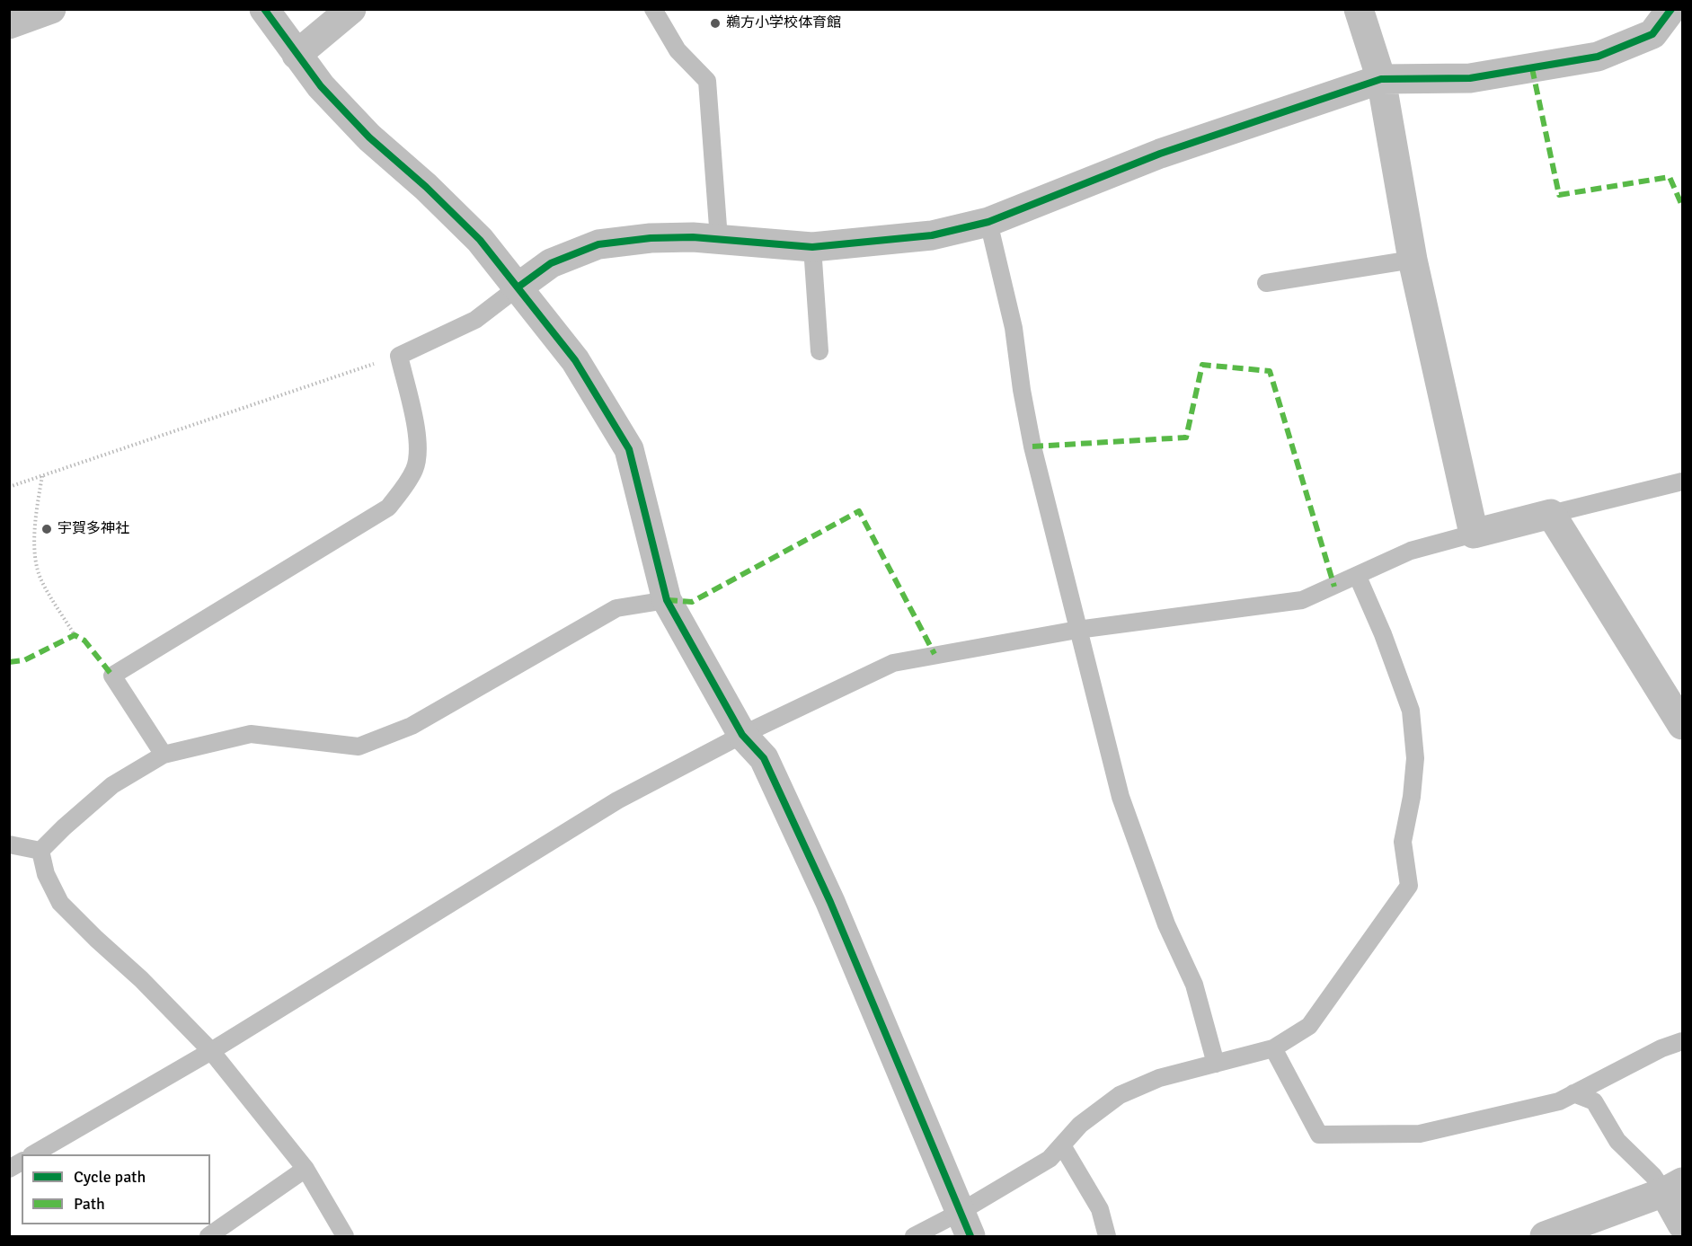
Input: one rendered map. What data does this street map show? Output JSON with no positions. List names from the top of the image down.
{
  "places": ["鵜方小学校体育館", "宇賀多神社"],
  "legend": ["Cycle path", "Path"]
}
